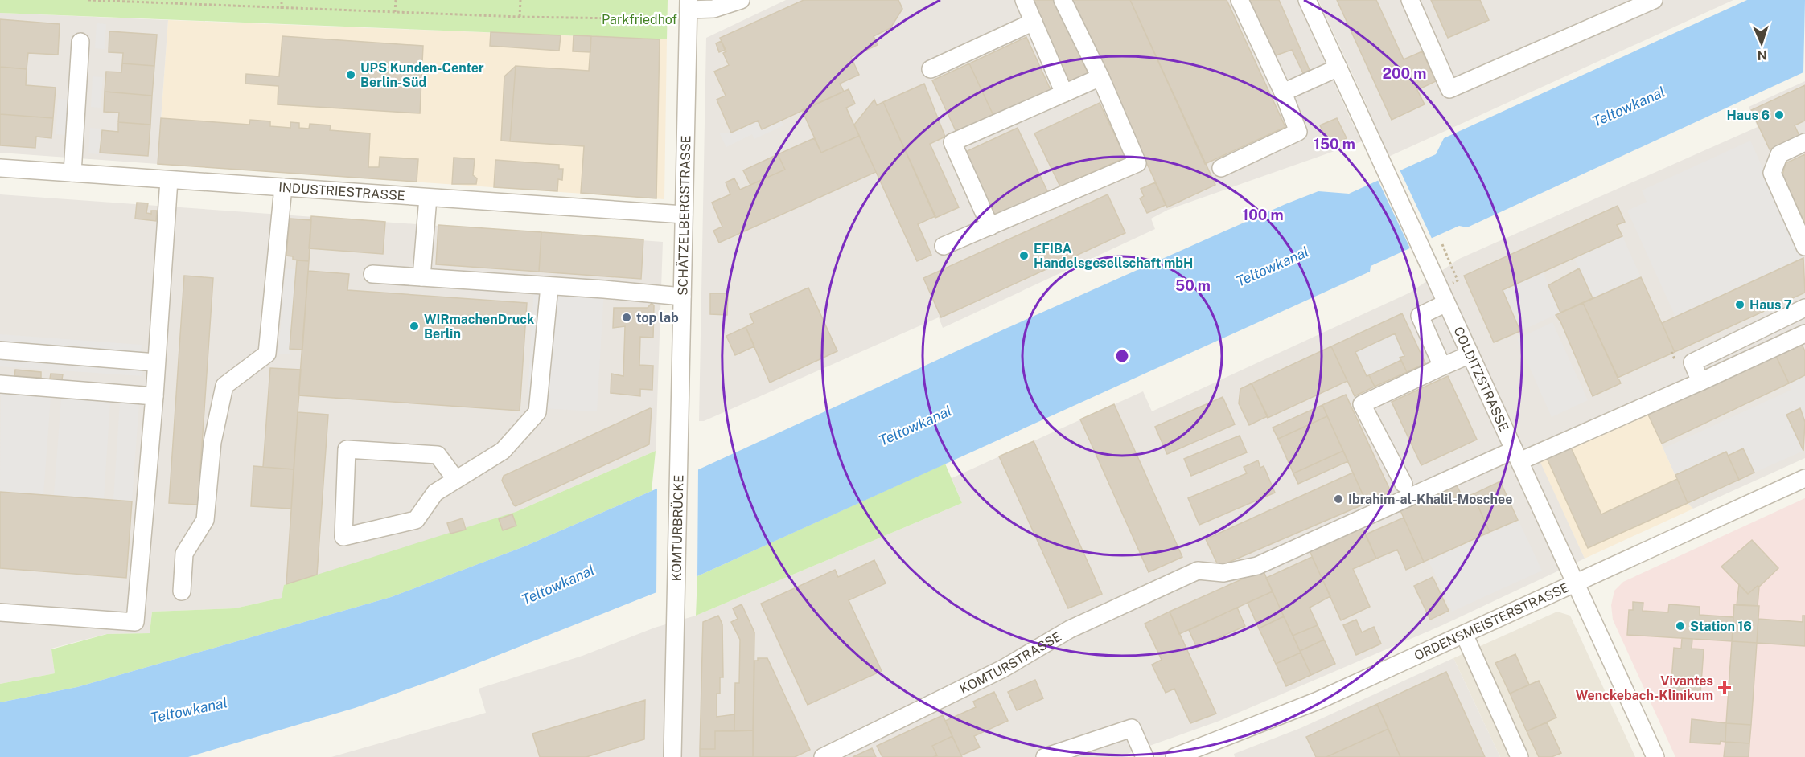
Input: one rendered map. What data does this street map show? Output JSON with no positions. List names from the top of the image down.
{
  "streets": {
    "street": [
      "INDUSTRIESTRASSE",
      "SCHÄTZELBERGSTRASSE",
      "COLDITZSTRASSE",
      "KOMTURBRÜCKE",
      "ORDENSMEISTERSTRASSE",
      "KOMTURSTRASSE"
    ]
  },
  "crossings": [
    ["INDUSTRIESTRASSE", "SCHÄTZELBERGSTRASSE"],
    ["SCHÄTZELBERGSTRASSE", "KOMTURBRÜCKE"],
    ["COLDITZSTRASSE", "ORDENSMEISTERSTRASSE"],
    ["COLDITZSTRASSE", "KOMTURSTRASSE"]
  ],
  "water": ["Teltowkanal"],
  "parks": ["Parkfriedhof"],
  "places": {
    "other": [
      "UPS Kunden-Center Berlin-Süd",
      "Haus 6",
      "EFIBA Handelsgesellschaft mbH",
      "Haus 7",
      "top lab",
      "WIRmachenDruck Berlin",
      "Ibrahim-al-Khalil-Moschee",
      "Station 16"
    ],
    "health": ["Vivantes Wenckebach-Klinikum"]
  },
  "north": "bottom",
  "rings": [
    "200 m",
    "150 m",
    "100 m",
    "50 m"
  ]
}
